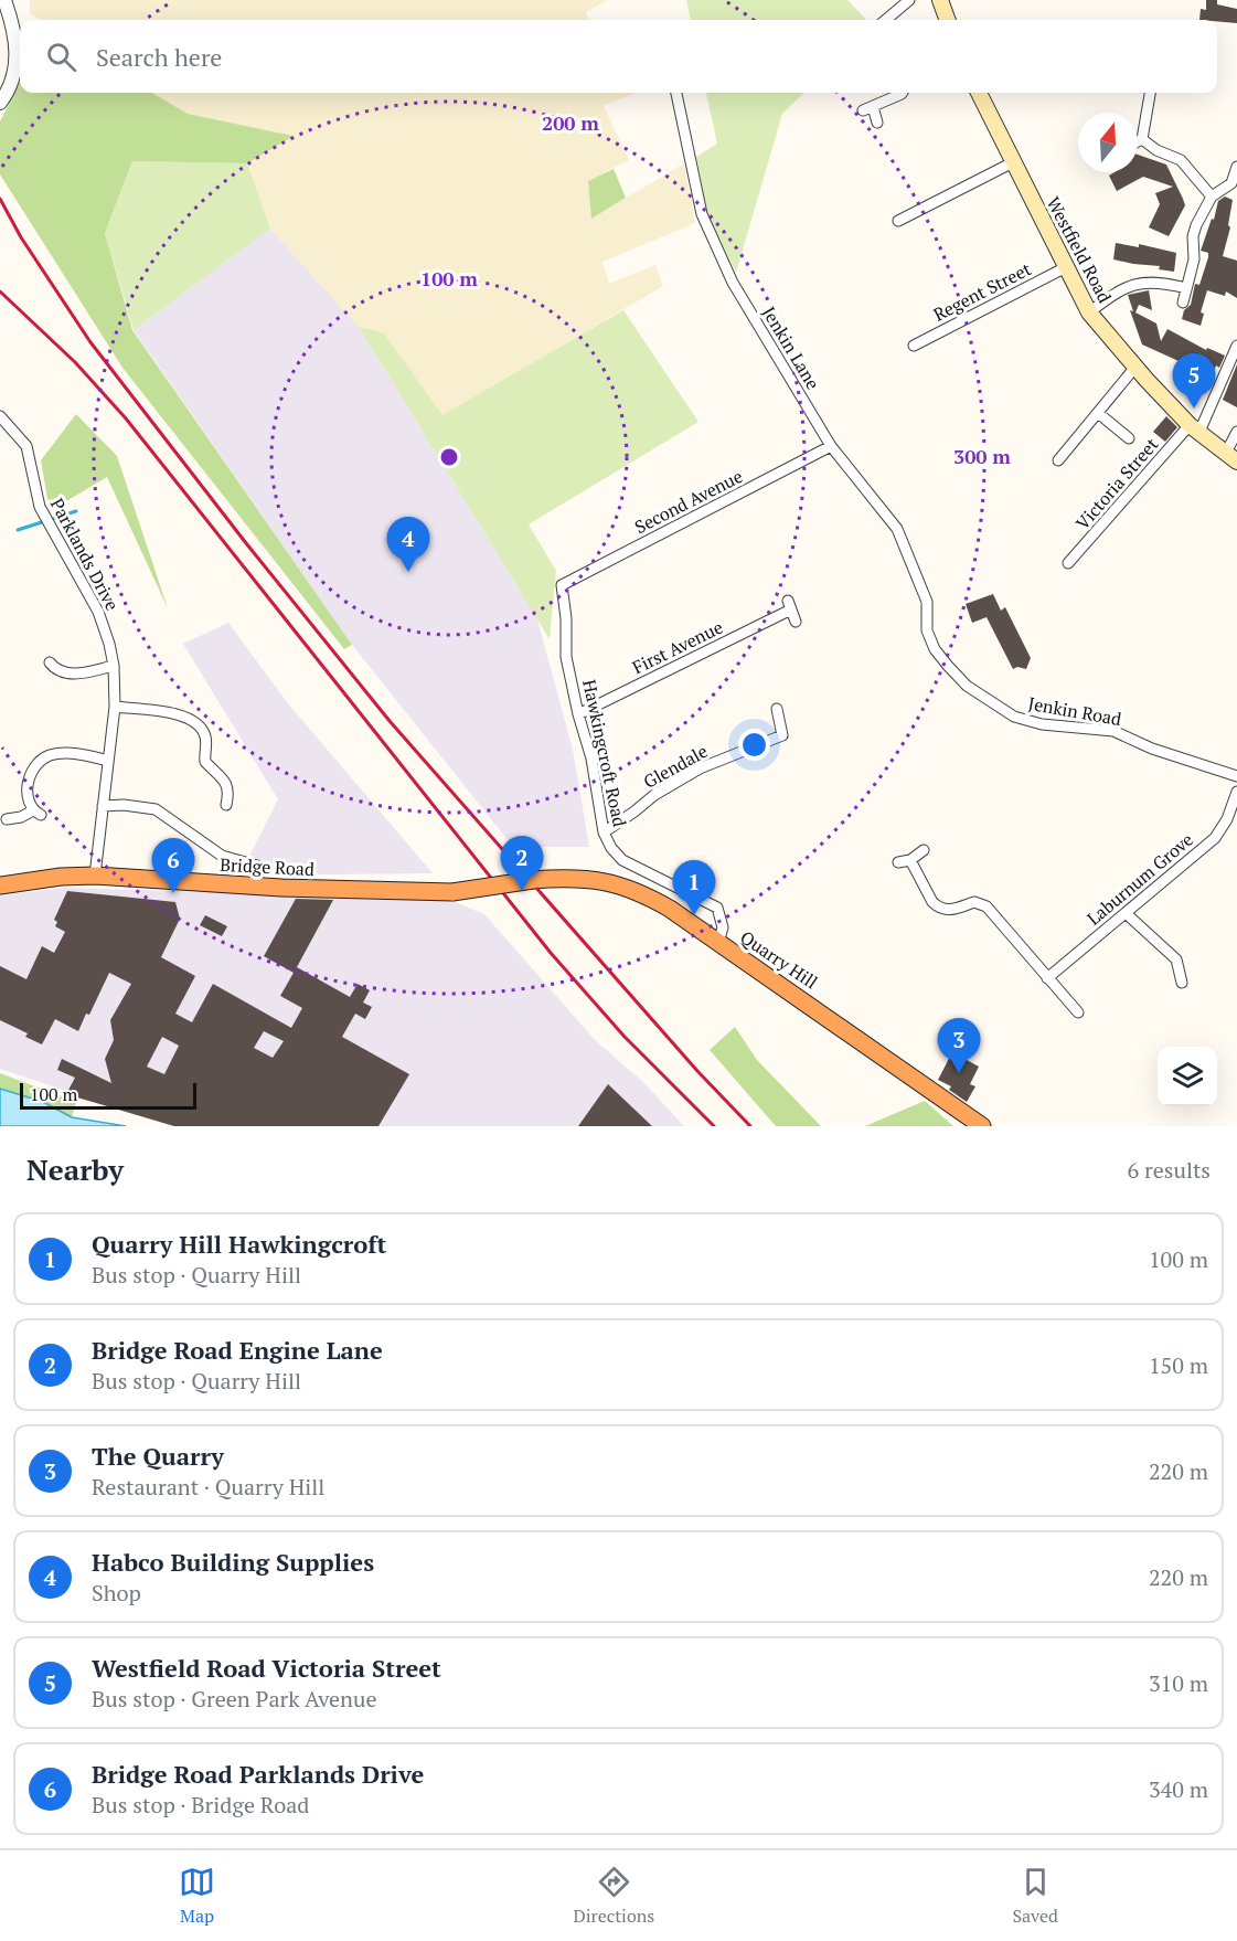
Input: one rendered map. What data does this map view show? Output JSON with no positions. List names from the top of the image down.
{
  "streets": {
    "highway": ["Bridge Road", "Quarry Hill"],
    "main road": ["Westfield Road"],
    "street": [
      "Regent Street",
      "Jenkin Lane",
      "Victoria Street",
      "Second Avenue",
      "Parklands Drive",
      "First Avenue",
      "Jenkin Road",
      "Hawkingcroft Road",
      "Glendale",
      "Laburnum Grove"
    ]
  },
  "crossings": [
    ["Westfield Road", "Regent Street"],
    ["Westfield Road", "Victoria Street"],
    ["Jenkin Lane", "Second Avenue"],
    ["Jenkin Lane", "Jenkin Road"],
    ["Second Avenue", "Hawkingcroft Road"],
    ["Parklands Drive", "Bridge Road"],
    ["First Avenue", "Hawkingcroft Road"],
    ["Hawkingcroft Road", "Glendale"],
    ["Hawkingcroft Road", "Quarry Hill"],
    ["Bridge Road", "Quarry Hill"]
  ],
  "scale_bar": "100 m",
  "north": "top",
  "page": {
    "search": "Search here",
    "pins": [
      "5",
      "4",
      "2",
      "6",
      "1",
      "3"
    ],
    "scale": "100 m",
    "heading": ["Nearby", "6 results"],
    "list": [
      {
        "mark": "1",
        "name": "Quarry Hill Hawkingcroft",
        "note": "Bus stop · Quarry Hill",
        "value": "100 m"
      },
      {
        "mark": "2",
        "name": "Bridge Road Engine Lane",
        "note": "Bus stop · Quarry Hill",
        "value": "150 m"
      },
      {
        "mark": "3",
        "name": "The Quarry",
        "note": "Restaurant · Quarry Hill",
        "value": "220 m"
      },
      {
        "mark": "4",
        "name": "Habco Building Supplies",
        "note": "Shop",
        "value": "220 m"
      },
      {
        "mark": "5",
        "name": "Westfield Road Victoria Street",
        "note": "Bus stop · Green Park Avenue",
        "value": "310 m"
      },
      {
        "mark": "6",
        "name": "Bridge Road Parklands Drive",
        "note": "Bus stop · Bridge Road",
        "value": "340 m"
      }
    ],
    "nav": ["Map", "Directions", "Saved"]
  },
  "rings": ["200 m", "100 m", "300 m"]
}
